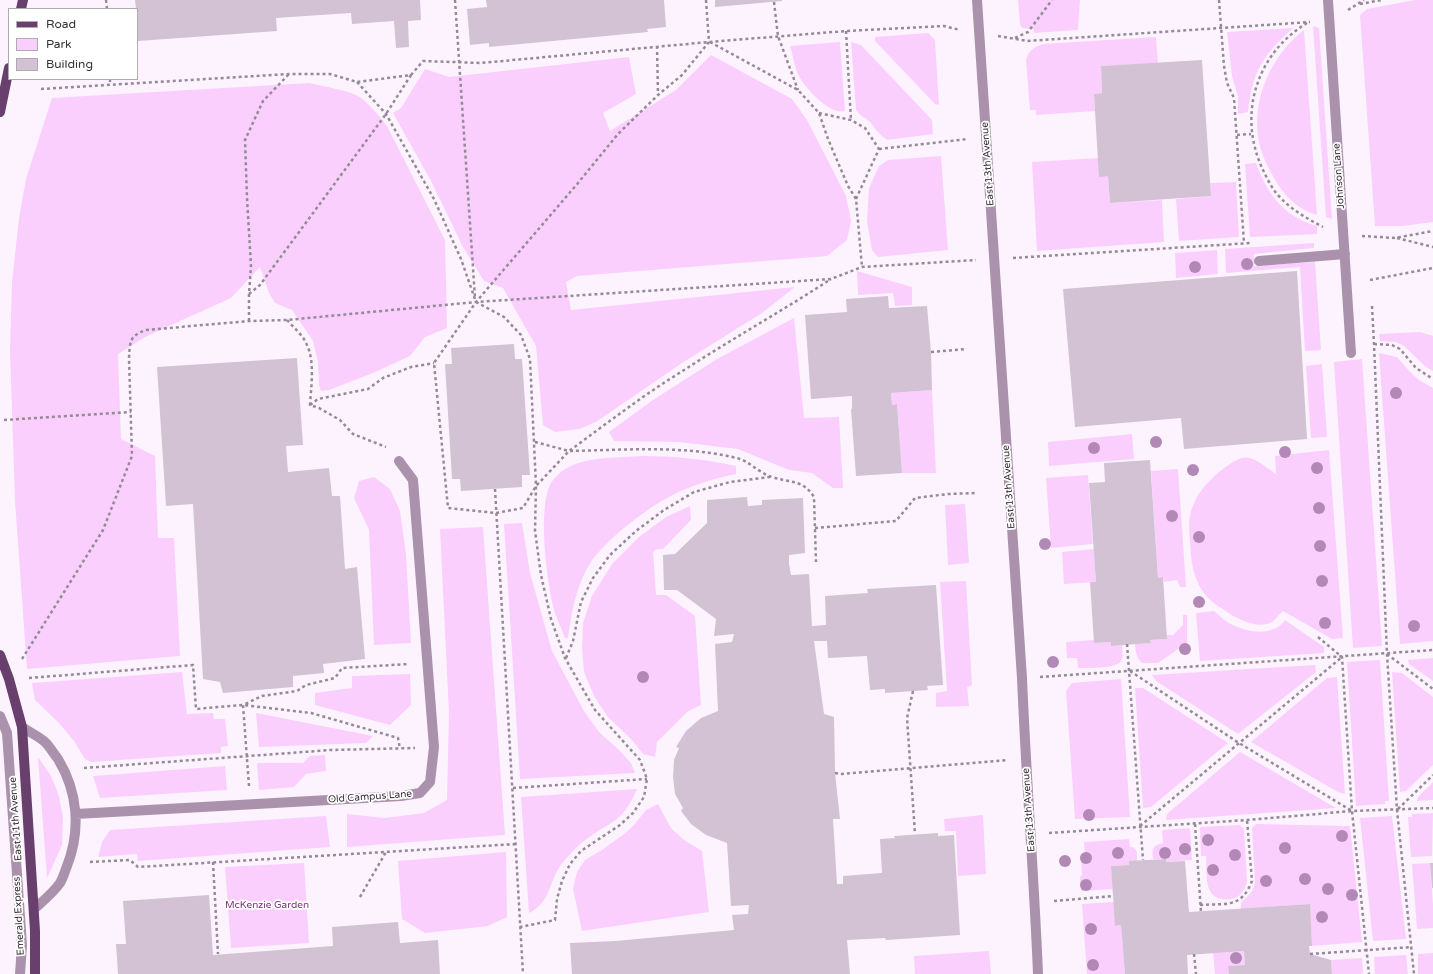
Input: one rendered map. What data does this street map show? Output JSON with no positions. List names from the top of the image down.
{
  "streets": {
    "main road": ["East 11th Avenue"],
    "street": [
      "East 13th Avenue",
      "Johnson Lane",
      "Old Campus Lane",
      "Emerald Express"
    ]
  },
  "parks": ["McKenzie Garden"],
  "legend": ["Road", "Park", "Building"]
}
